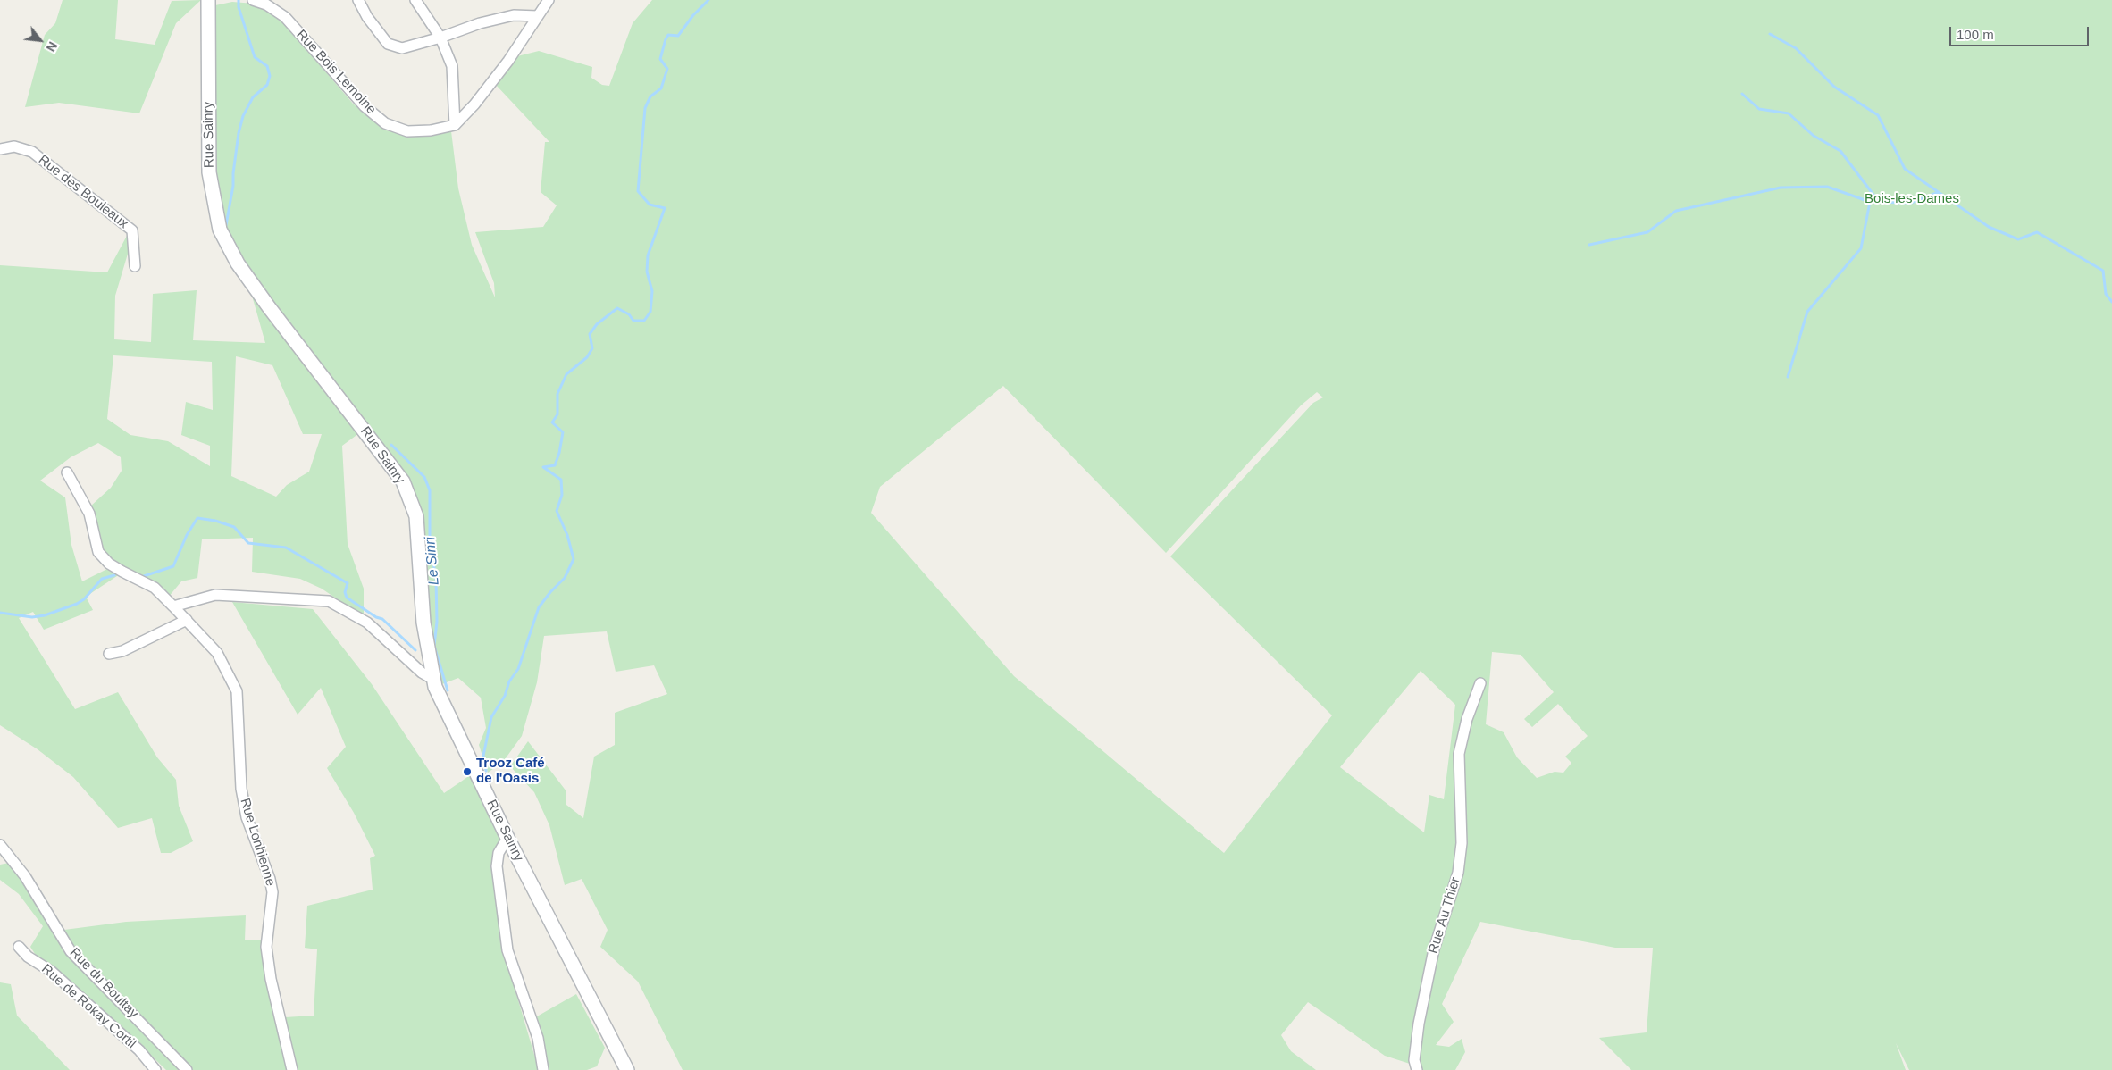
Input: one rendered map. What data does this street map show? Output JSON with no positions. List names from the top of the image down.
{
  "streets": {
    "street": [
      "Rue Bois Lemoine",
      "Rue Sainry",
      "Rue des Bouleaux",
      "Rue Lonhienne",
      "Rue Au Thier",
      "Rue du Boultay",
      "Rue de Rokay Cortil"
    ]
  },
  "water": ["Le Sinri"],
  "parks": ["Bois-les-Dames"],
  "places": ["Trooz Café de l'Oasis"],
  "scale_bar": "100 m",
  "north": "bottom right"
}
